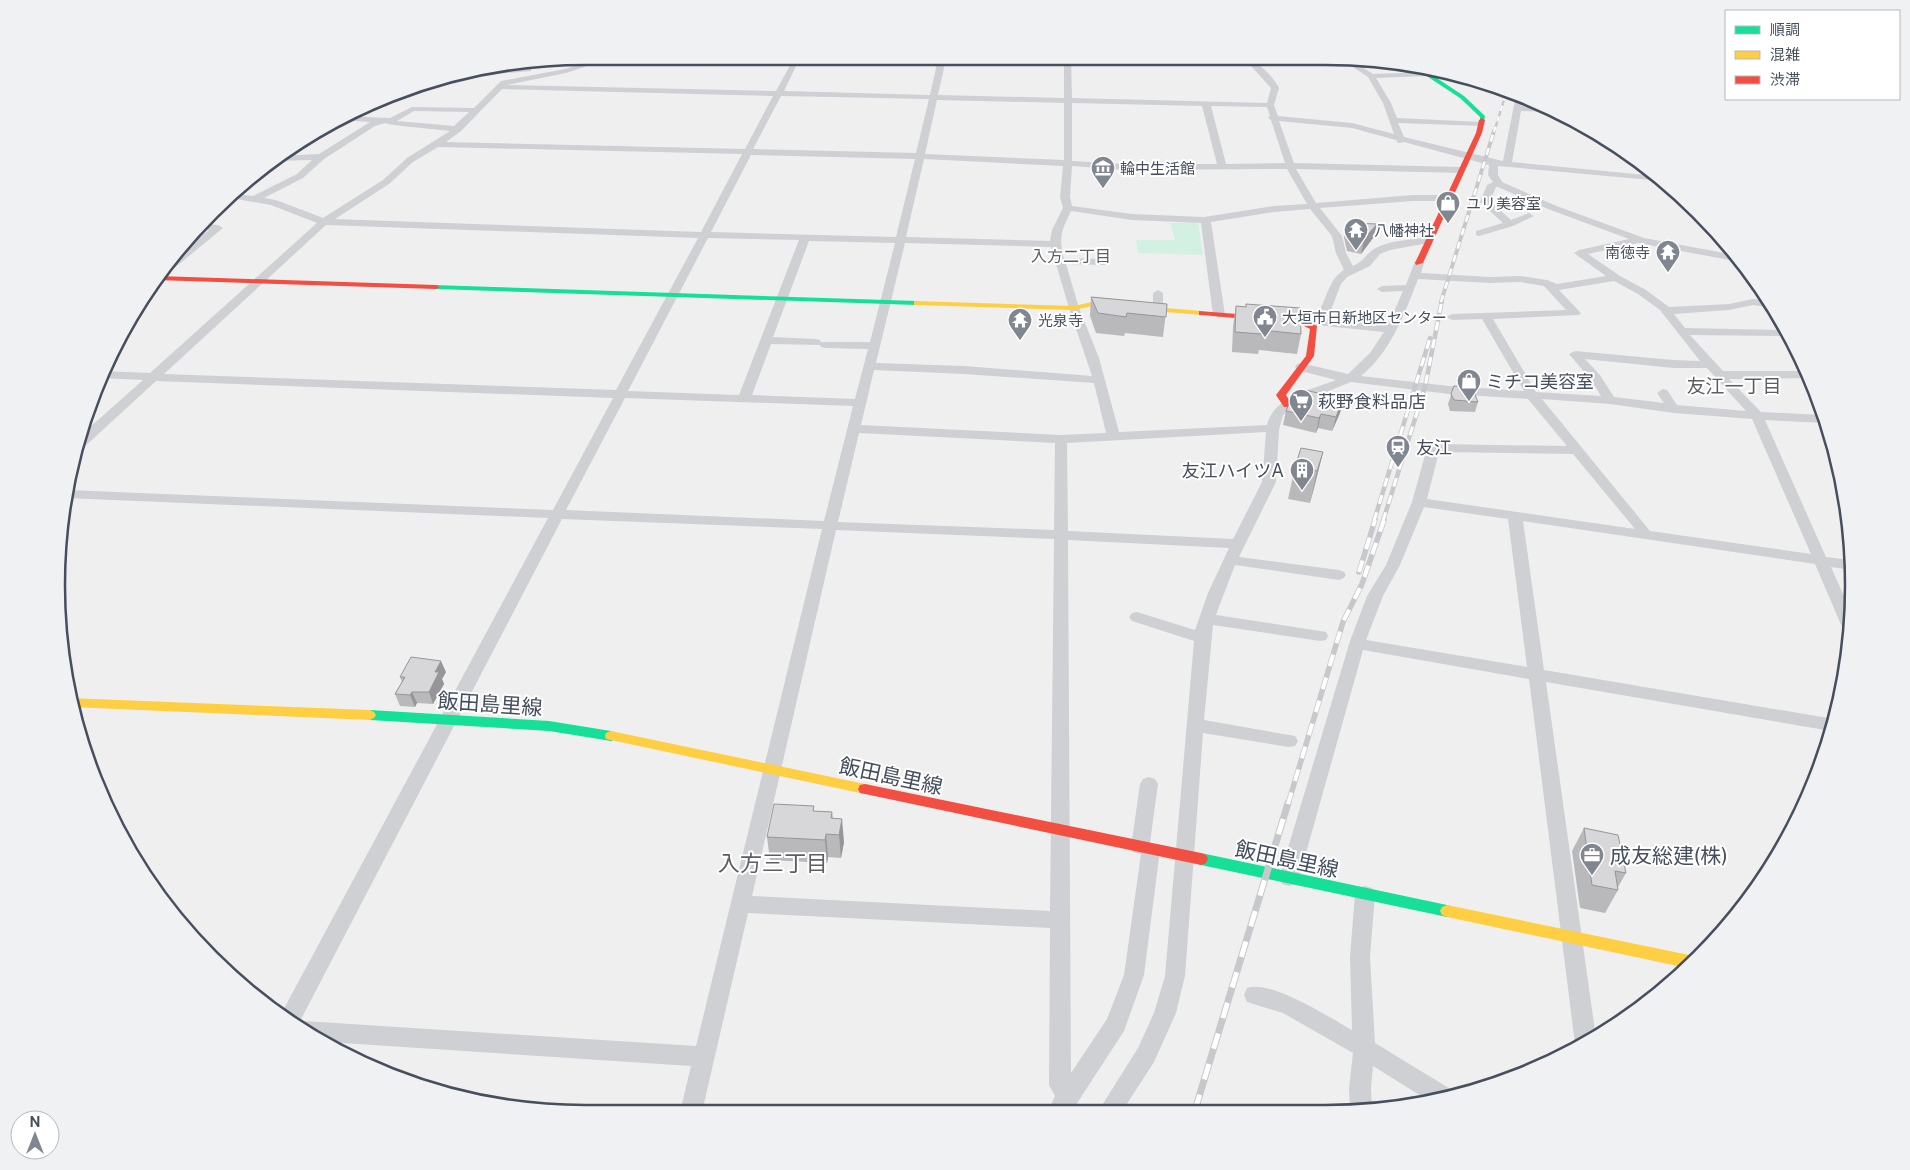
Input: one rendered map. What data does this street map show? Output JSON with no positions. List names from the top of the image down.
{
  "streets": {
    "street": ["飯田島里線"]
  },
  "districts": ["入方二丁目", "友江一丁目", "入方三丁目"],
  "places": {
    "museum": ["輪中生活館"],
    "shop": ["ユリ美容室", "ミチコ美容室"],
    "temple": ["八幡神社", "南徳寺", "光泉寺"],
    "public building": ["大垣市日新地区センター"],
    "supermarket": ["萩野食料品店"],
    "station": ["友江"],
    "building": ["友江ハイツA"],
    "office": ["成友総建(株)"]
  },
  "legend": ["順調", "混雑", "渋滞"],
  "north": "top"
}
